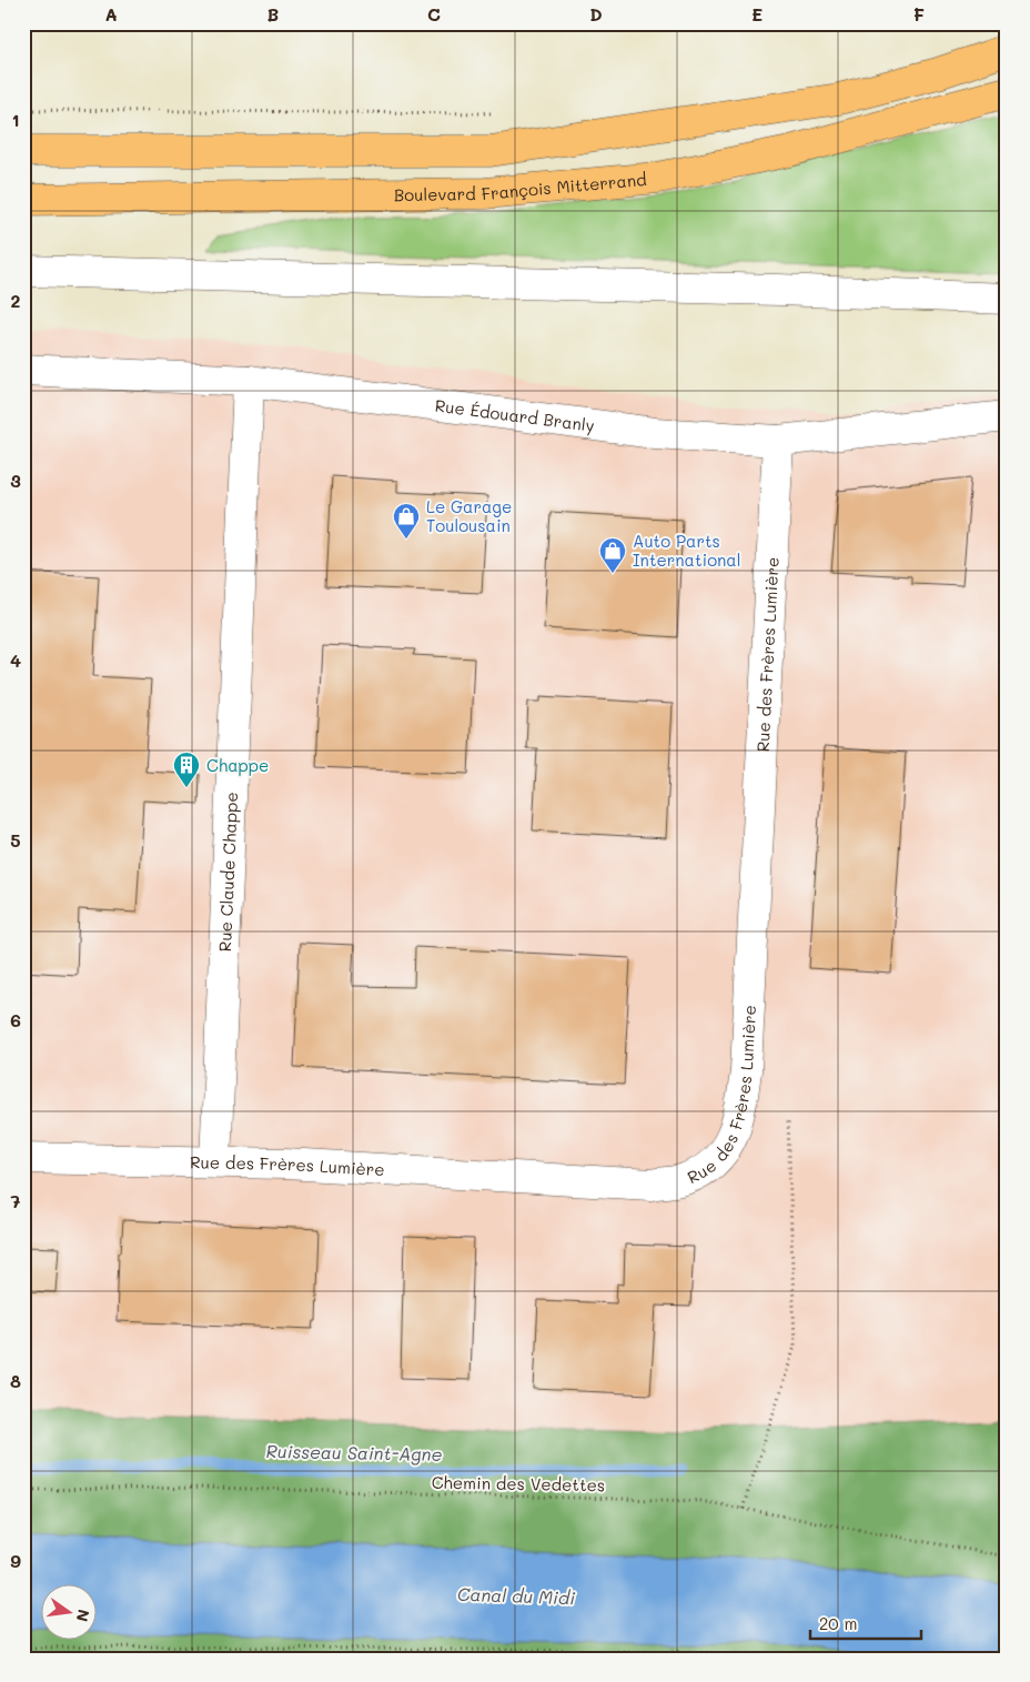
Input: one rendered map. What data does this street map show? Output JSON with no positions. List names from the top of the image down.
{
  "streets": {
    "main road": ["Boulevard François Mitterrand"],
    "street": ["Rue Édouard Branly", "Rue des Frères Lumière", "Rue Claude Chappe"],
    "path": ["Chemin des Vedettes"]
  },
  "crossings": [
    ["Rue Édouard Branly", "Rue des Frères Lumière"],
    ["Rue Édouard Branly", "Rue Claude Chappe"],
    ["Rue des Frères Lumière", "Rue Claude Chappe"]
  ],
  "water": ["Ruisseau Saint-Agne", "Canal du Midi"],
  "places": {
    "shop": ["Le Garage Toulousain", "Auto Parts International"],
    "building": ["Chappe"]
  },
  "scale_bar": "20 m",
  "north": "right",
  "grid": {
    "columns": [
      "A",
      "B",
      "C",
      "D",
      "E",
      "F"
    ],
    "rows": [
      "1",
      "2",
      "3",
      "4",
      "5",
      "6",
      "7",
      "8",
      "9"
    ]
  }
}
